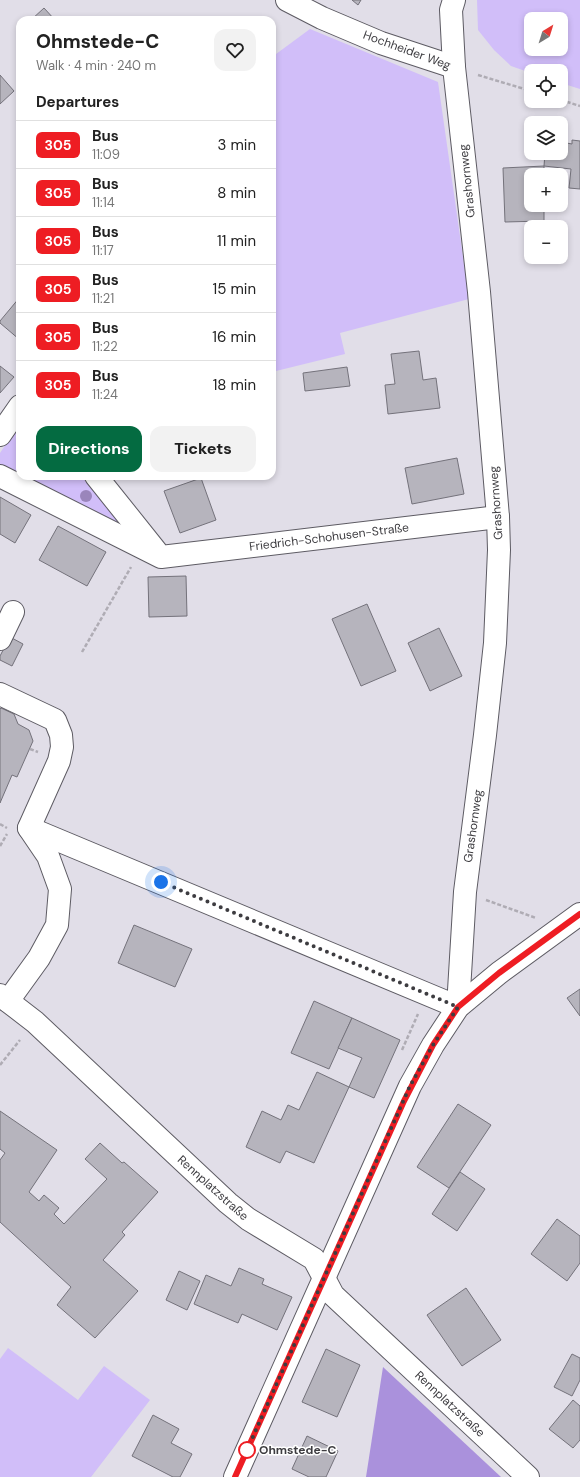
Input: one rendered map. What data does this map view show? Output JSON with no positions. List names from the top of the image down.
{
  "streets": {
    "street": [
      "Hochheider Weg",
      "Grashornweg",
      "Friedrich-Schohusen-Straße",
      "Rennplatzstraße"
    ]
  },
  "crossings": [
    ["Hochheider Weg", "Grashornweg"],
    ["Grashornweg", "Friedrich-Schohusen-Straße"]
  ],
  "places": ["Ohmstede-C"],
  "lines": ["bus line 305"],
  "north": "top right",
  "page": {
    "map_buttons": ["+", "−"],
    "heading": [
      ["Ohmstede-C", "Walk · 4 min · 240 m"],
      "Departures"
    ],
    "list": [
      {
        "mark": "305",
        "name": "Bus",
        "note": "11:09",
        "value": "3 min"
      },
      {
        "mark": "305",
        "name": "Bus",
        "note": "11:14",
        "value": "8 min"
      },
      {
        "mark": "305",
        "name": "Bus",
        "note": "11:17",
        "value": "11 min"
      },
      {
        "mark": "305",
        "name": "Bus",
        "note": "11:21",
        "value": "15 min"
      },
      {
        "mark": "305",
        "name": "Bus",
        "note": "11:22",
        "value": "16 min"
      },
      {
        "mark": "305",
        "name": "Bus",
        "note": "11:24",
        "value": "18 min"
      }
    ],
    "buttons": ["Directions", "Tickets"]
  }
}
